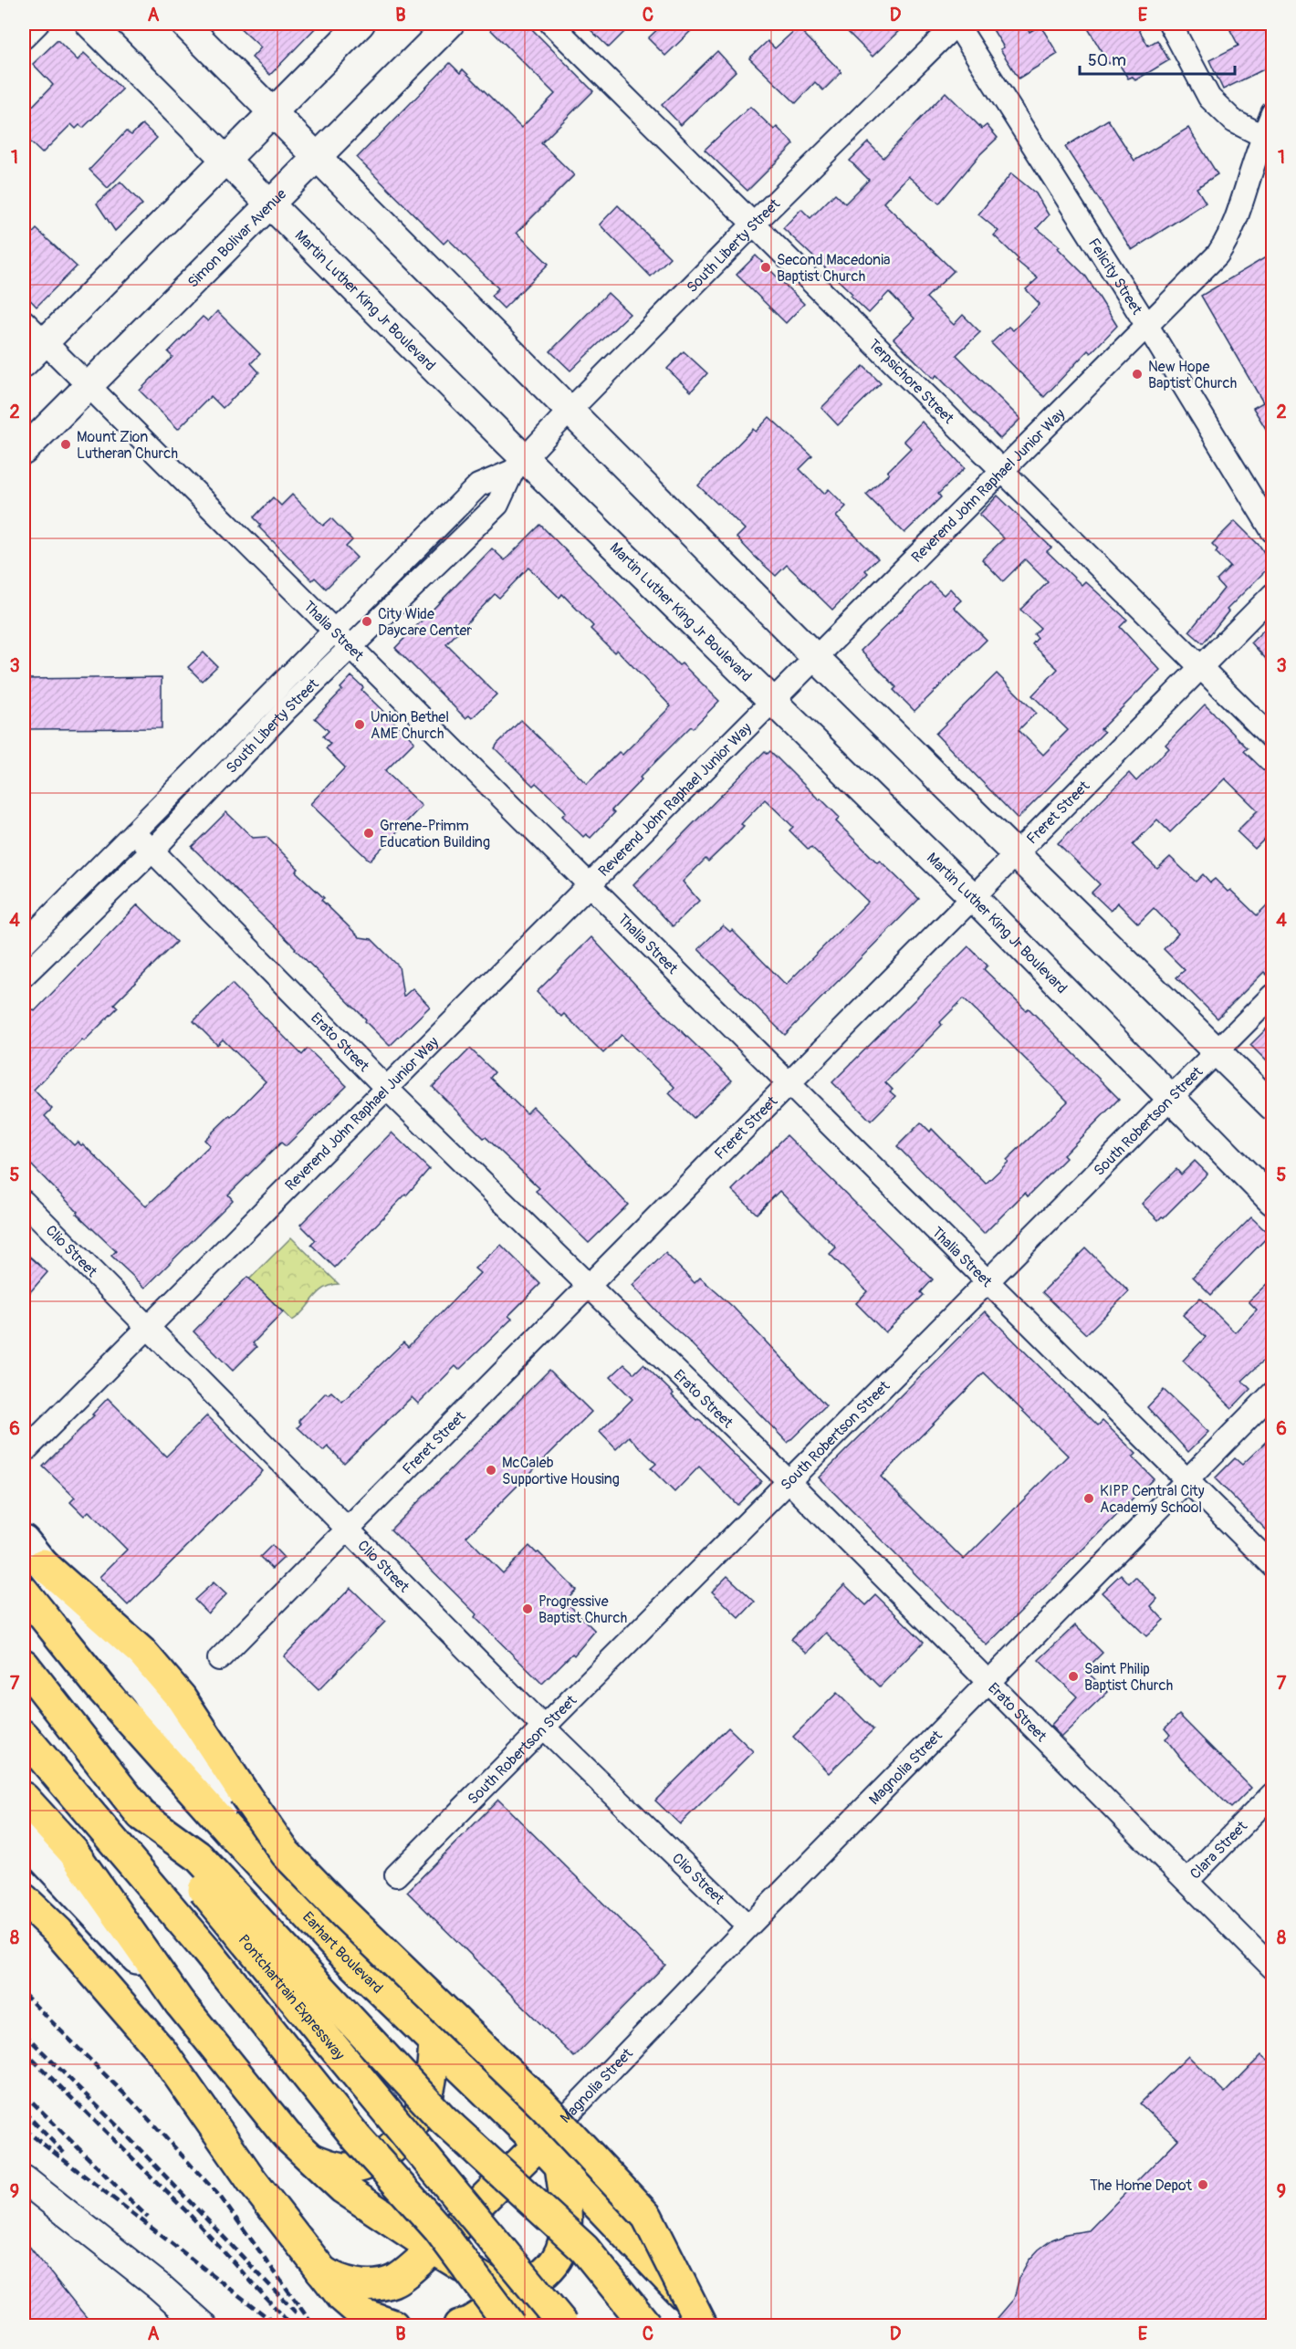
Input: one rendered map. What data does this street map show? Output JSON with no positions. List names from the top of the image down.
{
  "streets": {
    "main road": ["Earhart Boulevard", "Pontchartrain Expressway"],
    "street": [
      "Simon Bolivar Avenue",
      "South Liberty Street",
      "Felicity Street",
      "Martin Luther King Jr Boulevard",
      "Terpsichore Street",
      "Reverend John Raphael Junior Way",
      "Thalia Street",
      "Freret Street",
      "Erato Street",
      "South Robertson Street",
      "Clio Street",
      "Magnolia Street",
      "Clara Street"
    ]
  },
  "crossings": [
    ["Simon Bolivar Avenue", "Martin Luther King Jr Boulevard"],
    ["Simon Bolivar Avenue", "Thalia Street"],
    ["South Liberty Street", "Felicity Street"],
    ["South Liberty Street", "Martin Luther King Jr Boulevard"],
    ["South Liberty Street", "Terpsichore Street"],
    ["South Liberty Street", "Thalia Street"],
    ["South Liberty Street", "Erato Street"],
    ["Felicity Street", "Reverend John Raphael Junior Way"],
    ["Martin Luther King Jr Boulevard", "Reverend John Raphael Junior Way"],
    ["Martin Luther King Jr Boulevard", "Freret Street"],
    ["Martin Luther King Jr Boulevard", "South Robertson Street"],
    ["Terpsichore Street", "Reverend John Raphael Junior Way"],
    ["Terpsichore Street", "Freret Street"],
    ["Reverend John Raphael Junior Way", "Thalia Street"],
    ["Reverend John Raphael Junior Way", "Erato Street"],
    ["Reverend John Raphael Junior Way", "Clio Street"],
    ["Thalia Street", "Freret Street"],
    ["Thalia Street", "South Robertson Street"],
    ["Thalia Street", "Magnolia Street"],
    ["Freret Street", "Erato Street"],
    ["Freret Street", "Clio Street"],
    ["Erato Street", "South Robertson Street"],
    ["Erato Street", "Magnolia Street"],
    ["Erato Street", "Clara Street"],
    ["South Robertson Street", "Clio Street"],
    ["Clio Street", "Magnolia Street"],
    ["Magnolia Street", "Earhart Boulevard"]
  ],
  "places": [
    "Second Macedonia Baptist Church",
    "New Hope Baptist Church",
    "Mount Zion Lutheran Church",
    "City Wide Daycare Center",
    "Union Bethel AME Church",
    "Grrene-Primm Education Building",
    "McCaleb Supportive Housing",
    "KIPP Central City Academy School",
    "Progressive Baptist Church",
    "Saint Philip Baptist Church",
    "The Home Depot"
  ],
  "scale_bar": "50 m",
  "grid": {
    "columns": [
      "A",
      "B",
      "C",
      "D",
      "E"
    ],
    "rows": [
      "1",
      "2",
      "3",
      "4",
      "5",
      "6",
      "7",
      "8",
      "9"
    ]
  }
}
